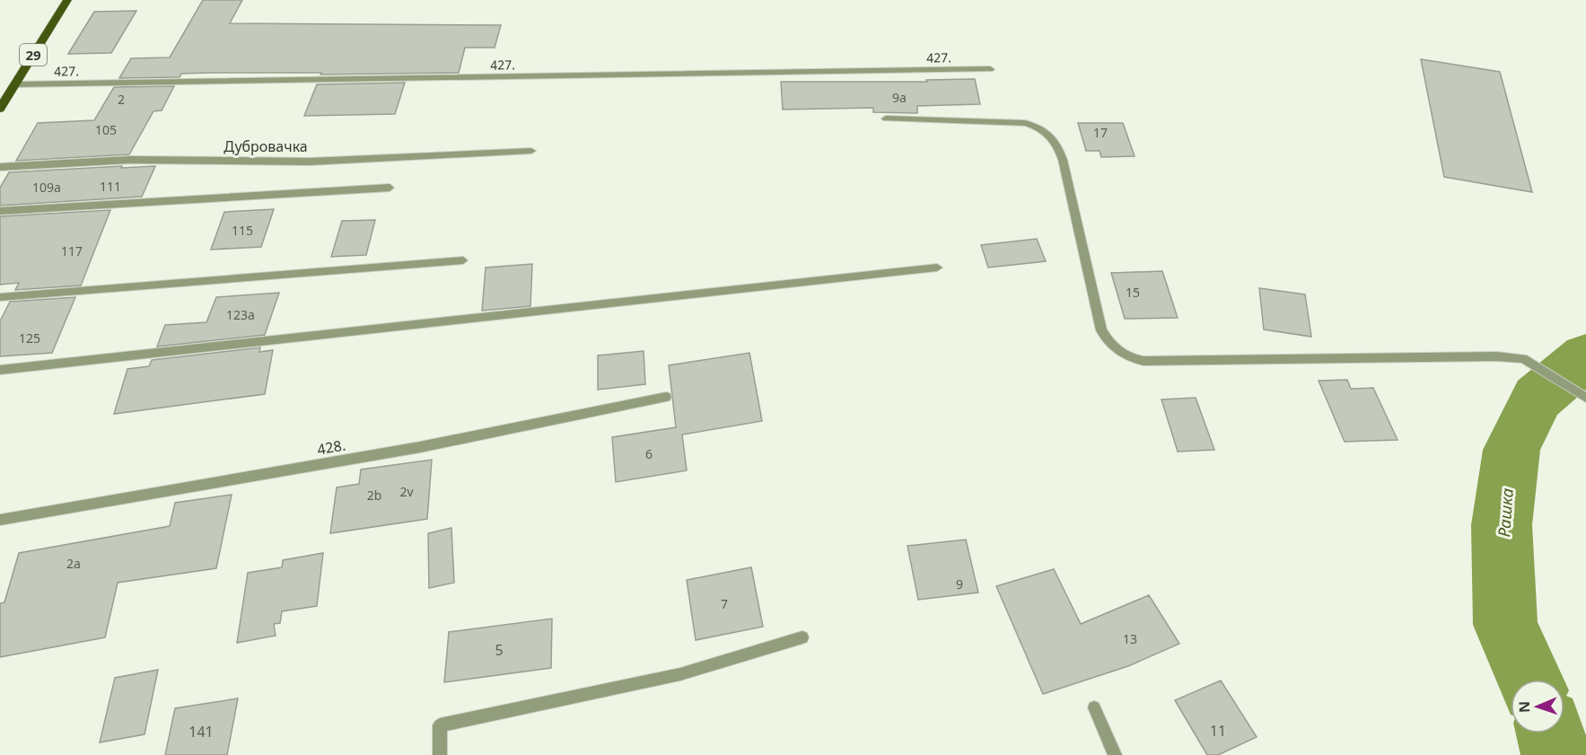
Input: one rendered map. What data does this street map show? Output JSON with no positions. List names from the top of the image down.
{
  "streets": {
    "main road": ["29"],
    "street": ["427.", "Дубровачка", "428."]
  },
  "crossings": [
    ["29", "427."]
  ],
  "water": ["Рашка"],
  "house_numbers": [
    "9a",
    "2",
    "105",
    "17",
    "111",
    "109a",
    "115",
    "117",
    "15",
    "123a",
    "125",
    "6",
    "2v",
    "2b",
    "2a",
    "9",
    "7",
    "13",
    "5",
    "11",
    "141"
  ],
  "north": "left"
}
